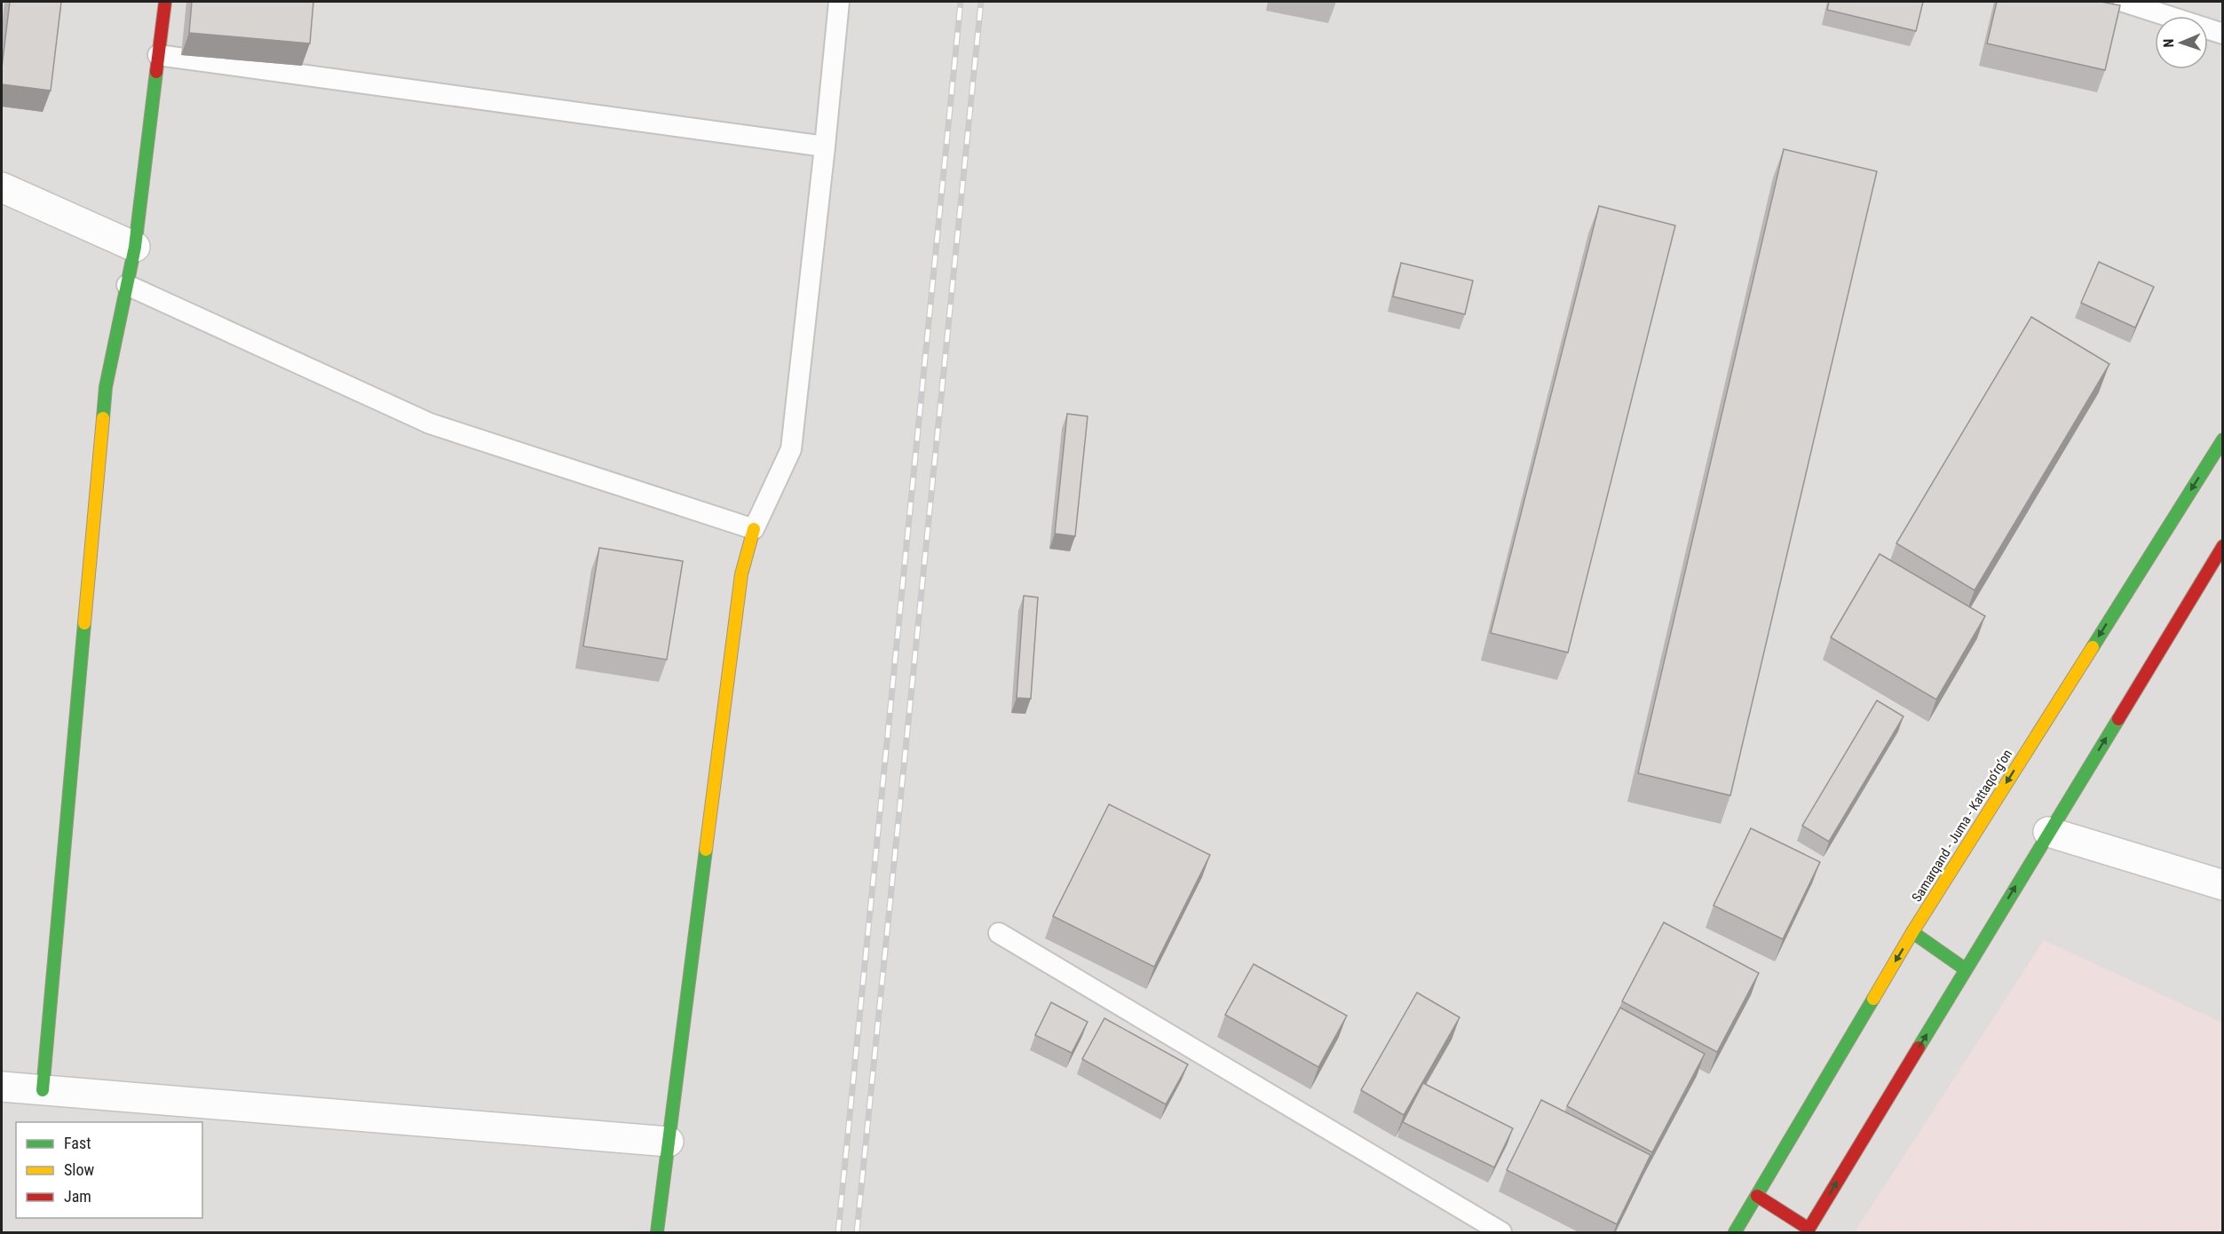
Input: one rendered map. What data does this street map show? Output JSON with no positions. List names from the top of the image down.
{
  "streets": {
    "main road": ["Samarqand - Juma - Kattaqo‘rg‘on"]
  },
  "legend": ["Fast", "Slow", "Jam"],
  "north": "left"
}
